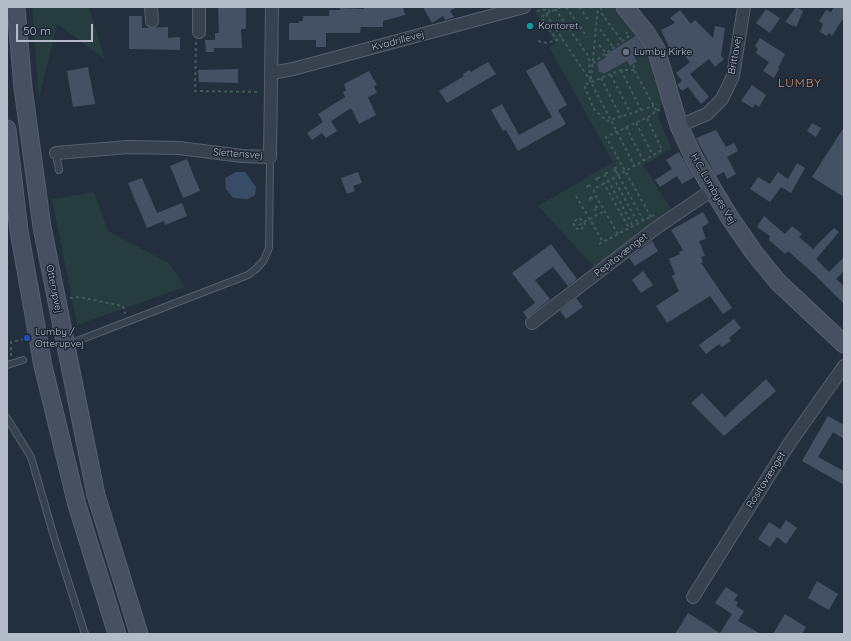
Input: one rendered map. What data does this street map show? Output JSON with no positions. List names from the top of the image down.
{
  "streets": {
    "main road": ["H.C. Lumbyes Vej", "Otterupvej"],
    "street": [
      "Kvadrillevej",
      "Brittavej",
      "Slettensvej",
      "Pepitavænget",
      "Rositavænget"
    ]
  },
  "crossings": [
    ["Kvadrillevej", "Slettensvej"],
    ["Brittavej", "H.C. Lumbyes Vej"],
    ["H.C. Lumbyes Vej", "Pepitavænget"]
  ],
  "districts": ["LUMBY"],
  "places": ["Kontoret", "Lumby Kirke", "Lumby / Otterupvej"],
  "scale_bar": "50 m"
}
